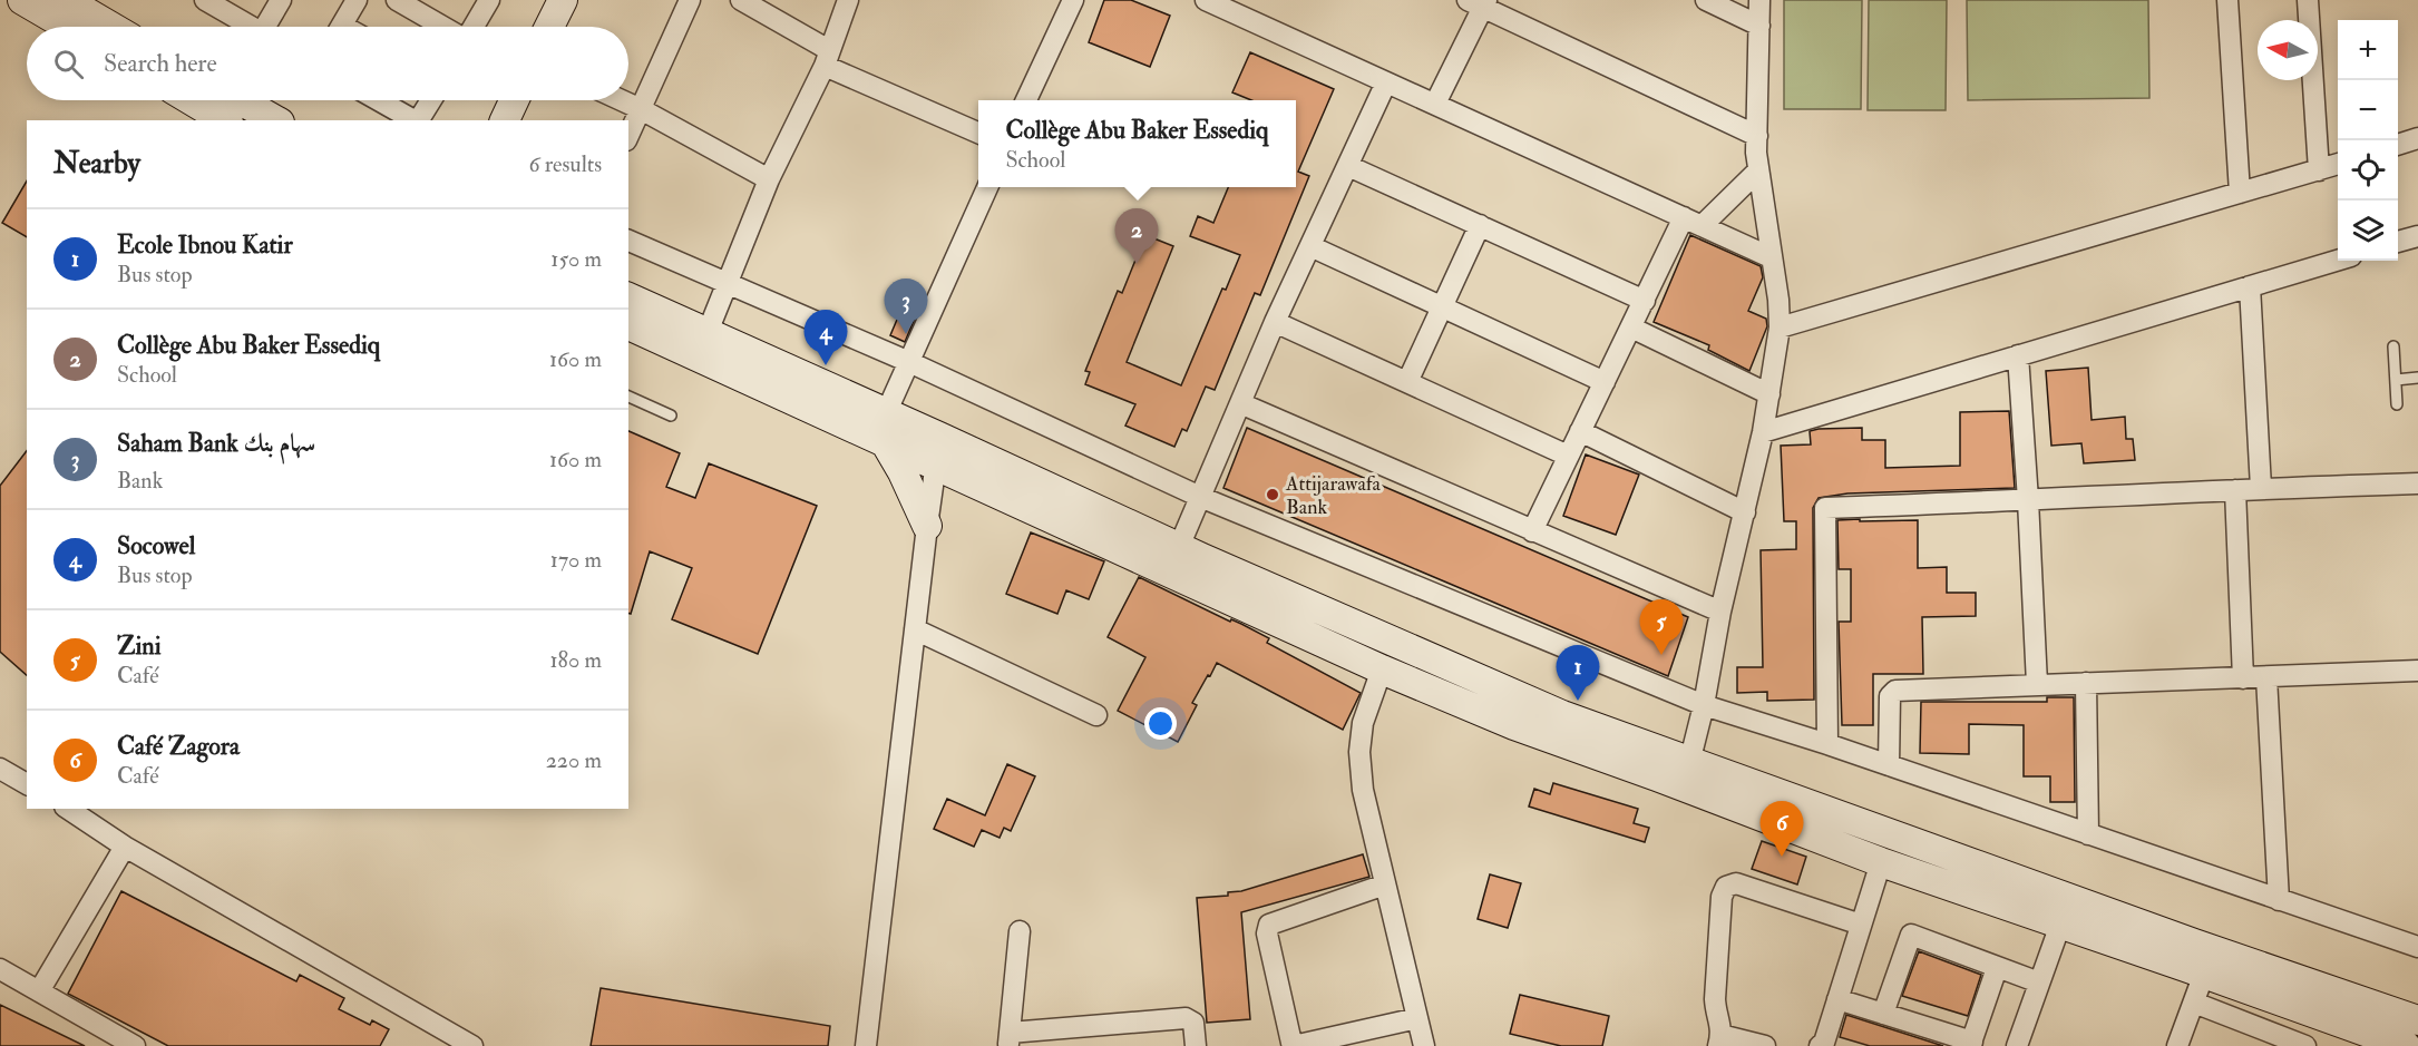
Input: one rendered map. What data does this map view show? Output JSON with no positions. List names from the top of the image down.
{
  "places": ["Attijarawafa Bank"],
  "north": "left",
  "page": {
    "map_buttons": ["+", "−"],
    "search": "Search here",
    "popup": ["Collège Abu Baker Essediq", "School"],
    "heading": ["Nearby", "6 results"],
    "list": [
      {
        "mark": "1",
        "name": "Ecole Ibnou Katir",
        "note": "Bus stop",
        "value": "150 m"
      },
      {
        "mark": "2",
        "name": "Collège Abu Baker Essediq",
        "note": "School",
        "value": "160 m"
      },
      {
        "mark": "3",
        "name": "Saham Bank سهام بنك",
        "note": "Bank",
        "value": "160 m"
      },
      {
        "mark": "4",
        "name": "Socowel",
        "note": "Bus stop",
        "value": "170 m"
      },
      {
        "mark": "5",
        "name": "Zini",
        "note": "Café",
        "value": "180 m"
      },
      {
        "mark": "6",
        "name": "Café Zagora",
        "note": "Café",
        "value": "220 m"
      }
    ],
    "pins": [
      "2",
      "3",
      "4",
      "5",
      "1",
      "6"
    ]
  }
}
